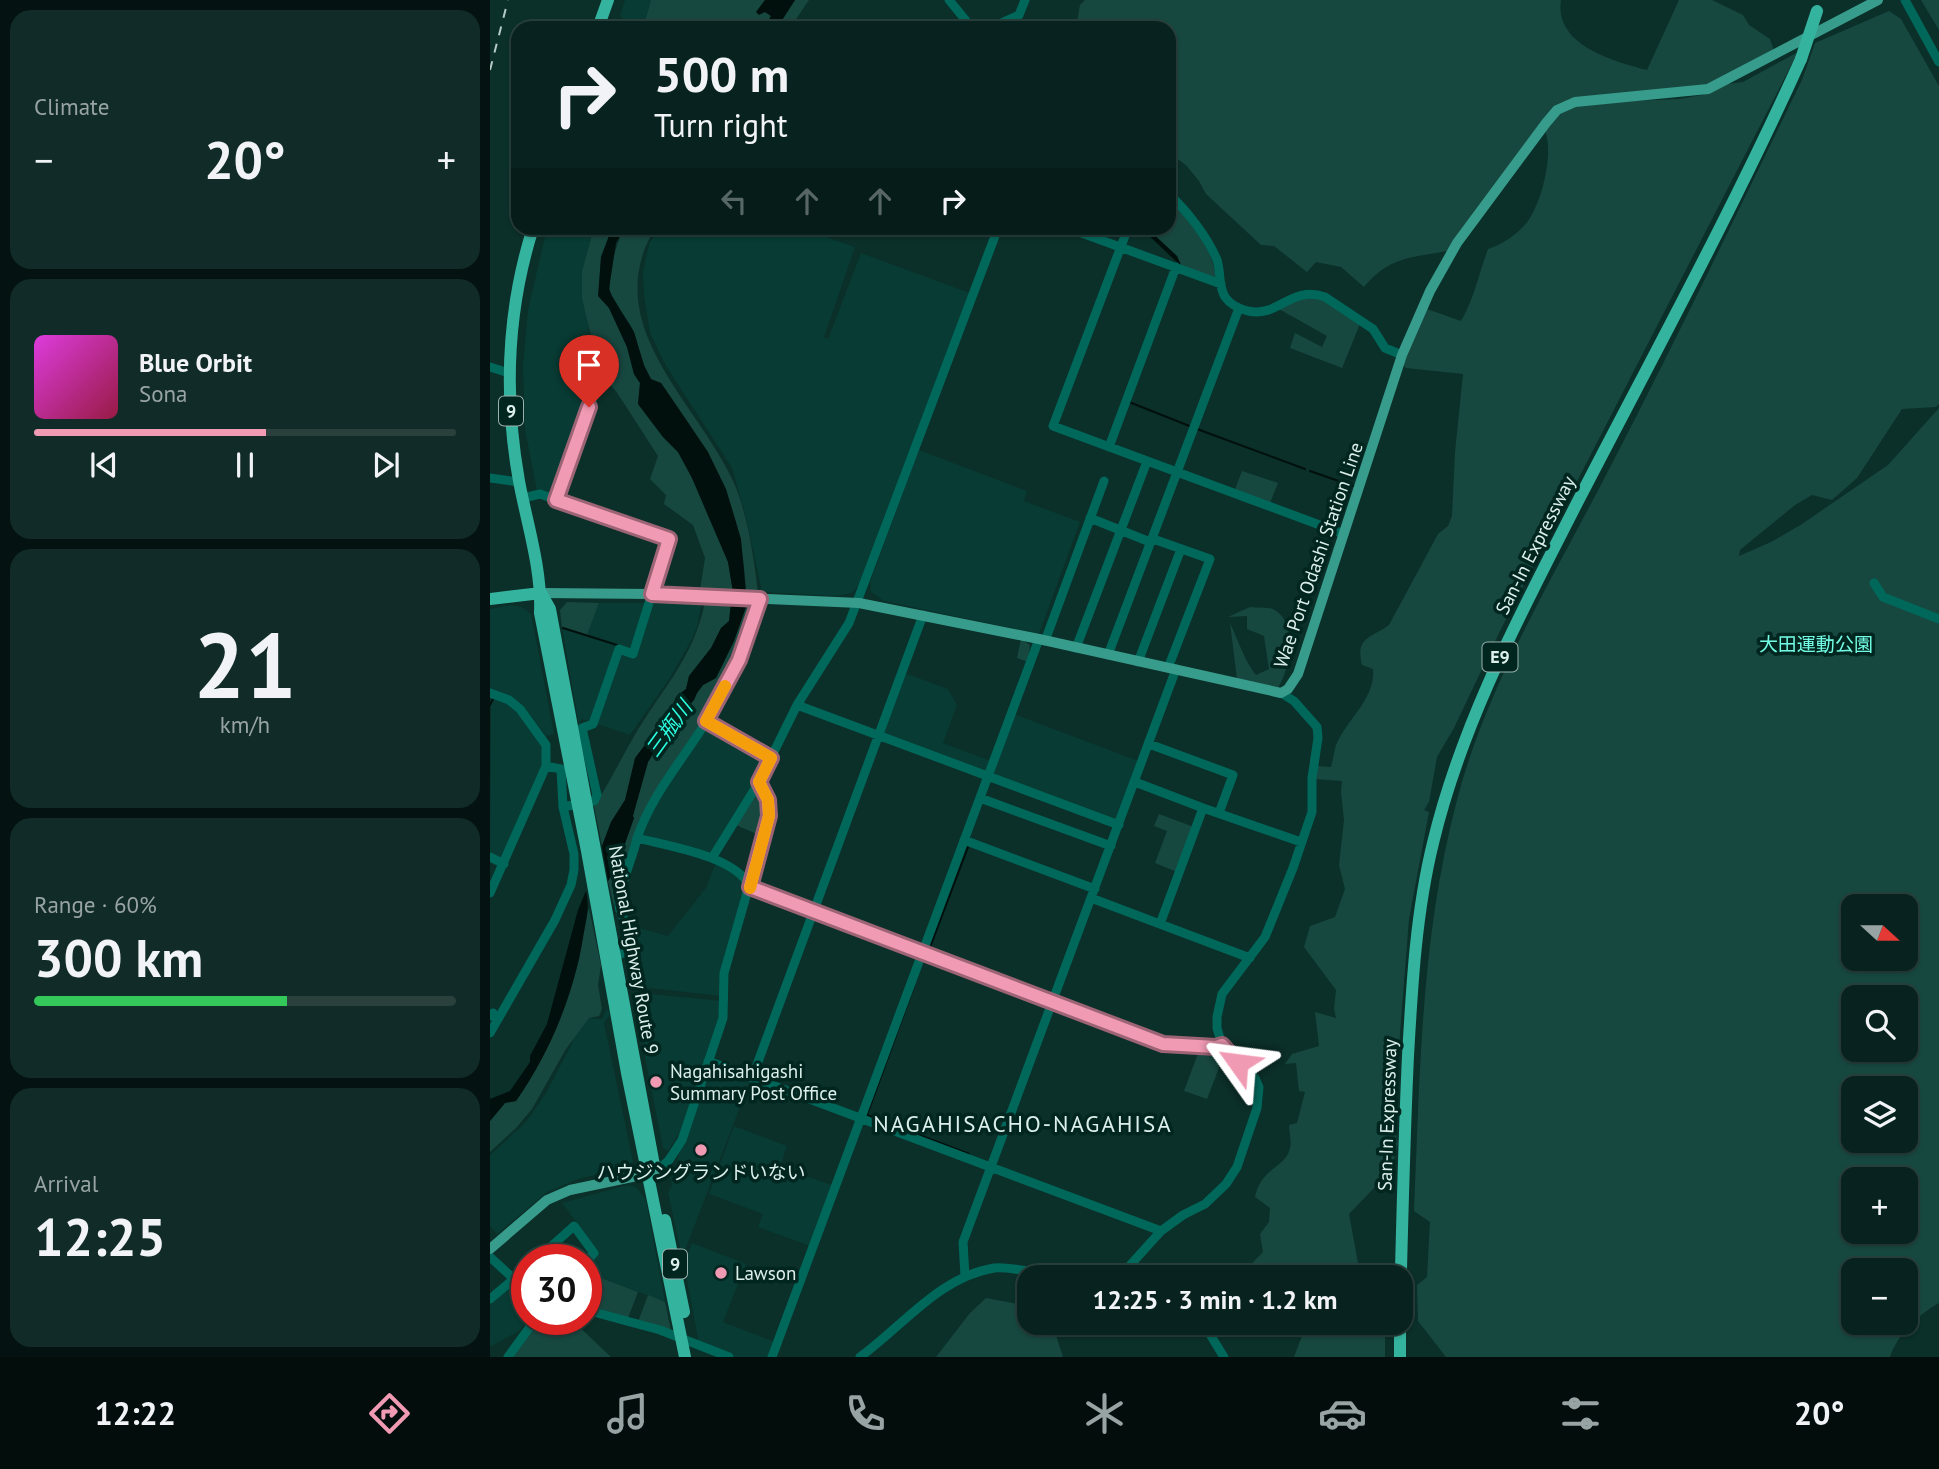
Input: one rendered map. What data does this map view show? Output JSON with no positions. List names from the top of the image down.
{
  "streets": {
    "highway": [
      "9",
      "San-In Expressway",
      "E9",
      "National Highway Route 9"
    ],
    "main road": ["Wae Port Odashi Station Line"]
  },
  "crossings": [
    ["Wae Port Odashi Station Line", "National Highway Route 9"]
  ],
  "districts": ["NAGAHISACHO-NAGAHISA"],
  "water": ["三瓶川"],
  "parks": ["大田運動公園"],
  "places": ["Nagahisahigashi Summary Post Office", "ハウジングランドいない", "Lawson"],
  "north": "right",
  "page": {
    "tile": [
      "Climate",
      ["21", "km/h"],
      ["Range · 60%", "300 km"],
      ["Arrival", "12:25"]
    ],
    "turn": ["500 m", "Turn right"],
    "heat": ["−", "20°", "+"],
    "song": ["Blue Orbit", "Sona"],
    "map_buttons": ["+", "−"],
    "limit": "30",
    "trip": "12:25 · 3 min · 1.2 km",
    "tabs": ["12:22", "20°"]
  }
}
